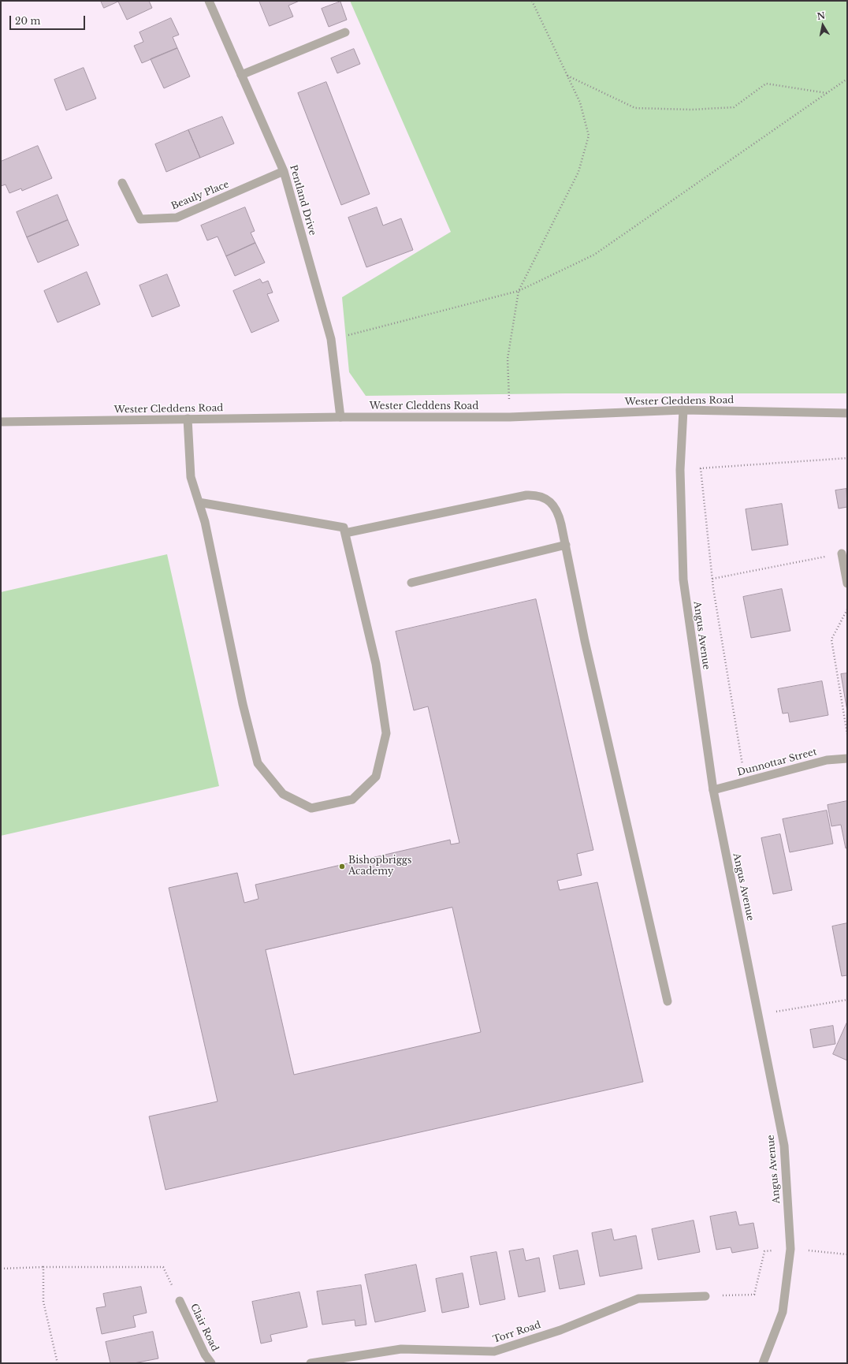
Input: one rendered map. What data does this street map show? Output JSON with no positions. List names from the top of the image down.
{
  "streets": {
    "street": [
      "Beauly Place",
      "Pentland Drive",
      "Wester Cleddens Road",
      "Angus Avenue",
      "Dunnottar Street",
      "Clair Road",
      "Torr Road"
    ]
  },
  "crossings": [
    ["Beauly Place", "Pentland Drive"],
    ["Pentland Drive", "Wester Cleddens Road"],
    ["Wester Cleddens Road", "Angus Avenue"],
    ["Angus Avenue", "Dunnottar Street"]
  ],
  "places": ["Bishopbriggs Academy"],
  "scale_bar": "20 m",
  "north": "top"
}
